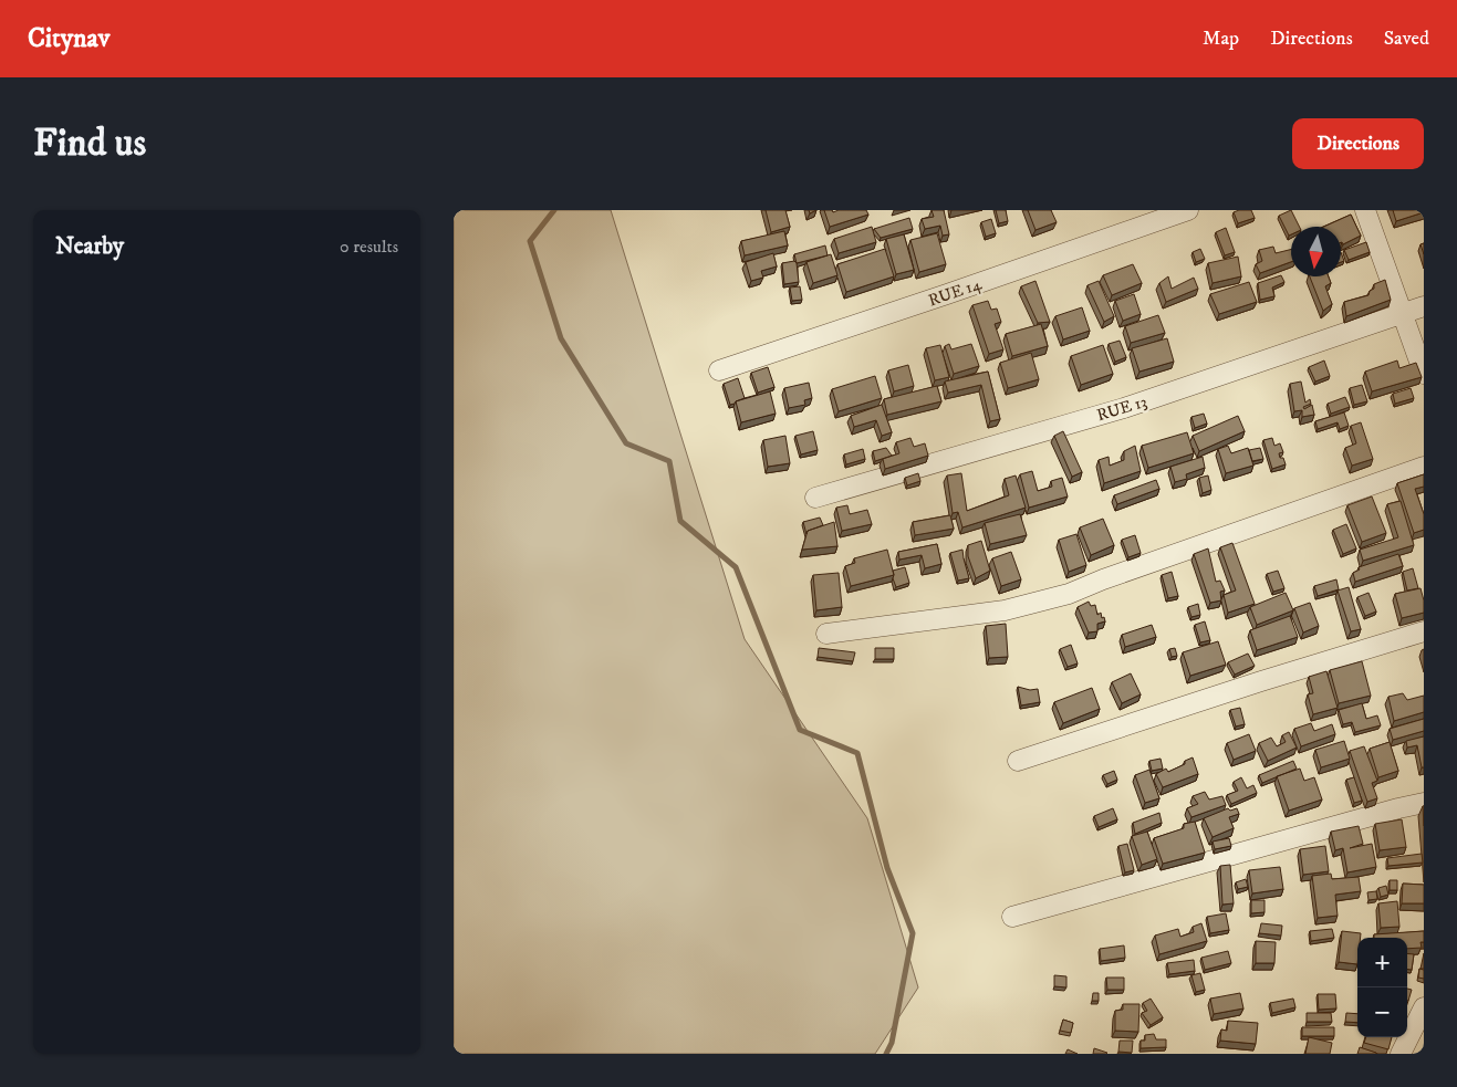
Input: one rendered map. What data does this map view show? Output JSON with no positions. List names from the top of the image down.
{
  "streets": {
    "street": ["RUE 14", "RUE 13"]
  },
  "north": "bottom",
  "page": {
    "header": "Citynav",
    "nav": ["Map", "Directions", "Saved"],
    "buttons": "Directions",
    "title": "Find us",
    "heading": ["Nearby", "0 results"],
    "map_buttons": ["+", "−"]
  }
}
